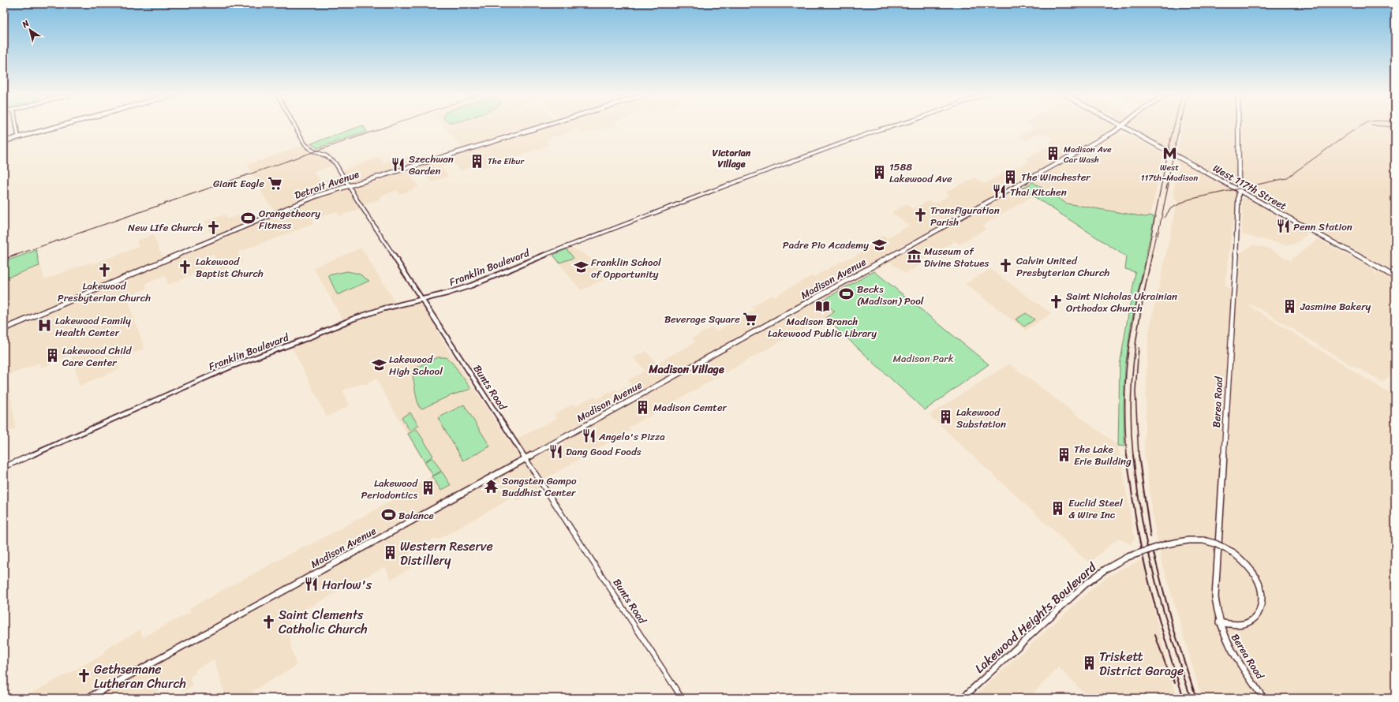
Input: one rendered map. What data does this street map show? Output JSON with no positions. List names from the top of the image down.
{
  "streets": {
    "main road": [
      "Detroit Avenue",
      "West 117th Street",
      "Madison Avenue",
      "Berea Road",
      "Lakewood Heights Boulevard"
    ],
    "street": ["Franklin Boulevard", "Bunts Road"]
  },
  "crossings": [
    ["Detroit Avenue", "Bunts Road"],
    ["West 117th Street", "Berea Road"],
    ["Franklin Boulevard", "Bunts Road"],
    ["Madison Avenue", "Bunts Road"],
    ["Berea Road", "Lakewood Heights Boulevard"]
  ],
  "districts": ["Victorian Village", "Madison Village"],
  "parks": ["Madison Park"],
  "places": {
    "metro station": ["West 117th–Madison"],
    "building": [
      "Madison Ave Car Wash",
      "The Elbur",
      "1588 Lakewood Ave",
      "The Winchester",
      "Jasmine Bakery",
      "Lakewood Child Care Center",
      "Madison Cemter",
      "Lakewood Substation",
      "The Lake Erie Building",
      "Lakewood Periodontics",
      "Euclid Steel & Wire Inc",
      "Western Reserve Distillery",
      "Triskett District Garage"
    ],
    "restaurant": [
      "Szechwan Garden",
      "Thai Kitchen",
      "Penn Station",
      "Angelo's Pizza",
      "Dang Good Foods",
      "Harlow's"
    ],
    "supermarket": ["Giant Eagle", "Beverage Square"],
    "church": [
      "Transfiguration Parish",
      "New LIfe Church",
      "Calvin United Presbyterian Church",
      "Lakewood Baptist Church",
      "Lakewood Presbyterian Church",
      "Saint Nicholas Ukrainian Orthodox Church",
      "Saint Clements Catholic Church",
      "Gethsemane Lutheran Church"
    ],
    "sports": ["Orangetheory Fitness", "Becks (Madison) Pool", "Balance"],
    "school or university": ["Padre Pio Academy", "Franklin School of Opportunity", "Lakewood High School"],
    "museum": ["Museum of Divine Statues"],
    "library": ["Madison Branch Lakewood Public Library"],
    "hospital": ["Lakewood Family Health Center"],
    "temple": ["Songsten Gampo Buddhist Center"]
  },
  "north": "top left"
}
